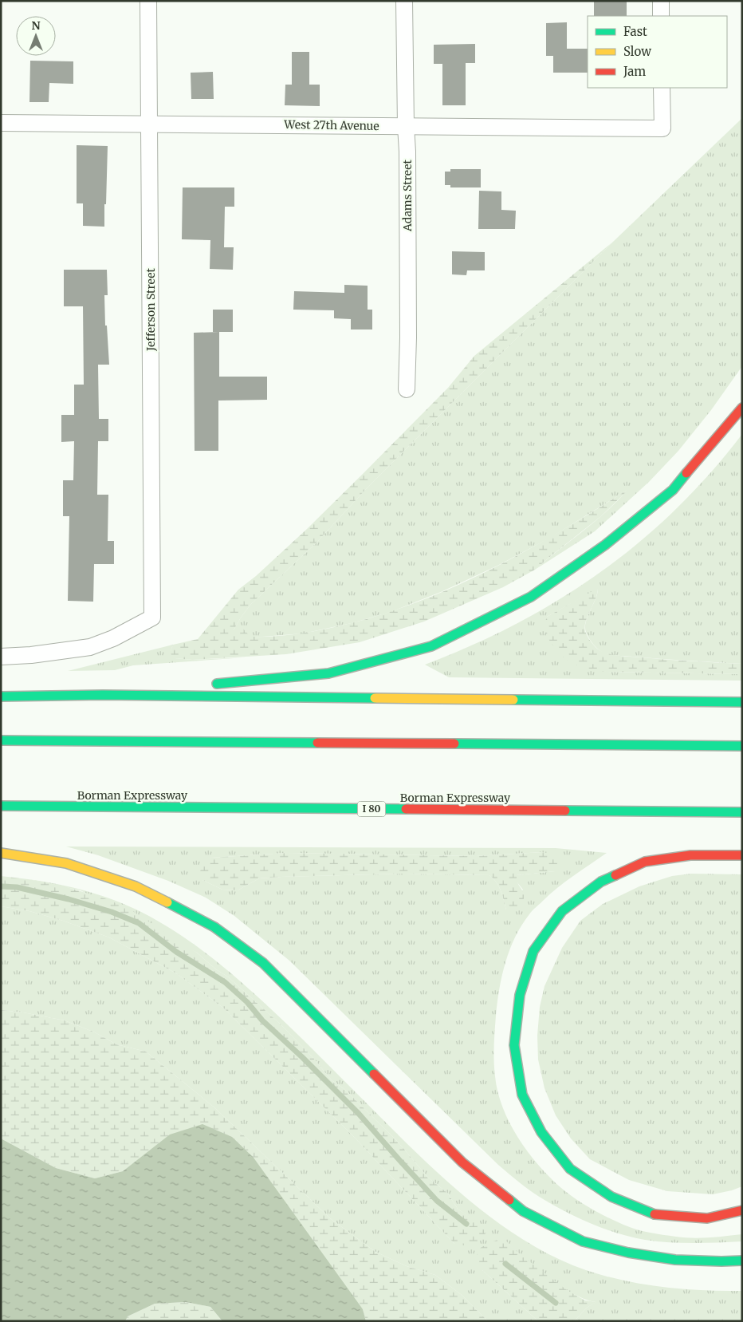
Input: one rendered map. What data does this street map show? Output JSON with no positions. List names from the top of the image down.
{
  "streets": {
    "highway": ["Borman Expressway", "I 80"],
    "street": ["West 27th Avenue", "Adams Street", "Jefferson Street"]
  },
  "crossings": [
    ["West 27th Avenue", "Adams Street"],
    ["West 27th Avenue", "Jefferson Street"]
  ],
  "legend": ["Fast", "Slow", "Jam"],
  "north": "top"
}
